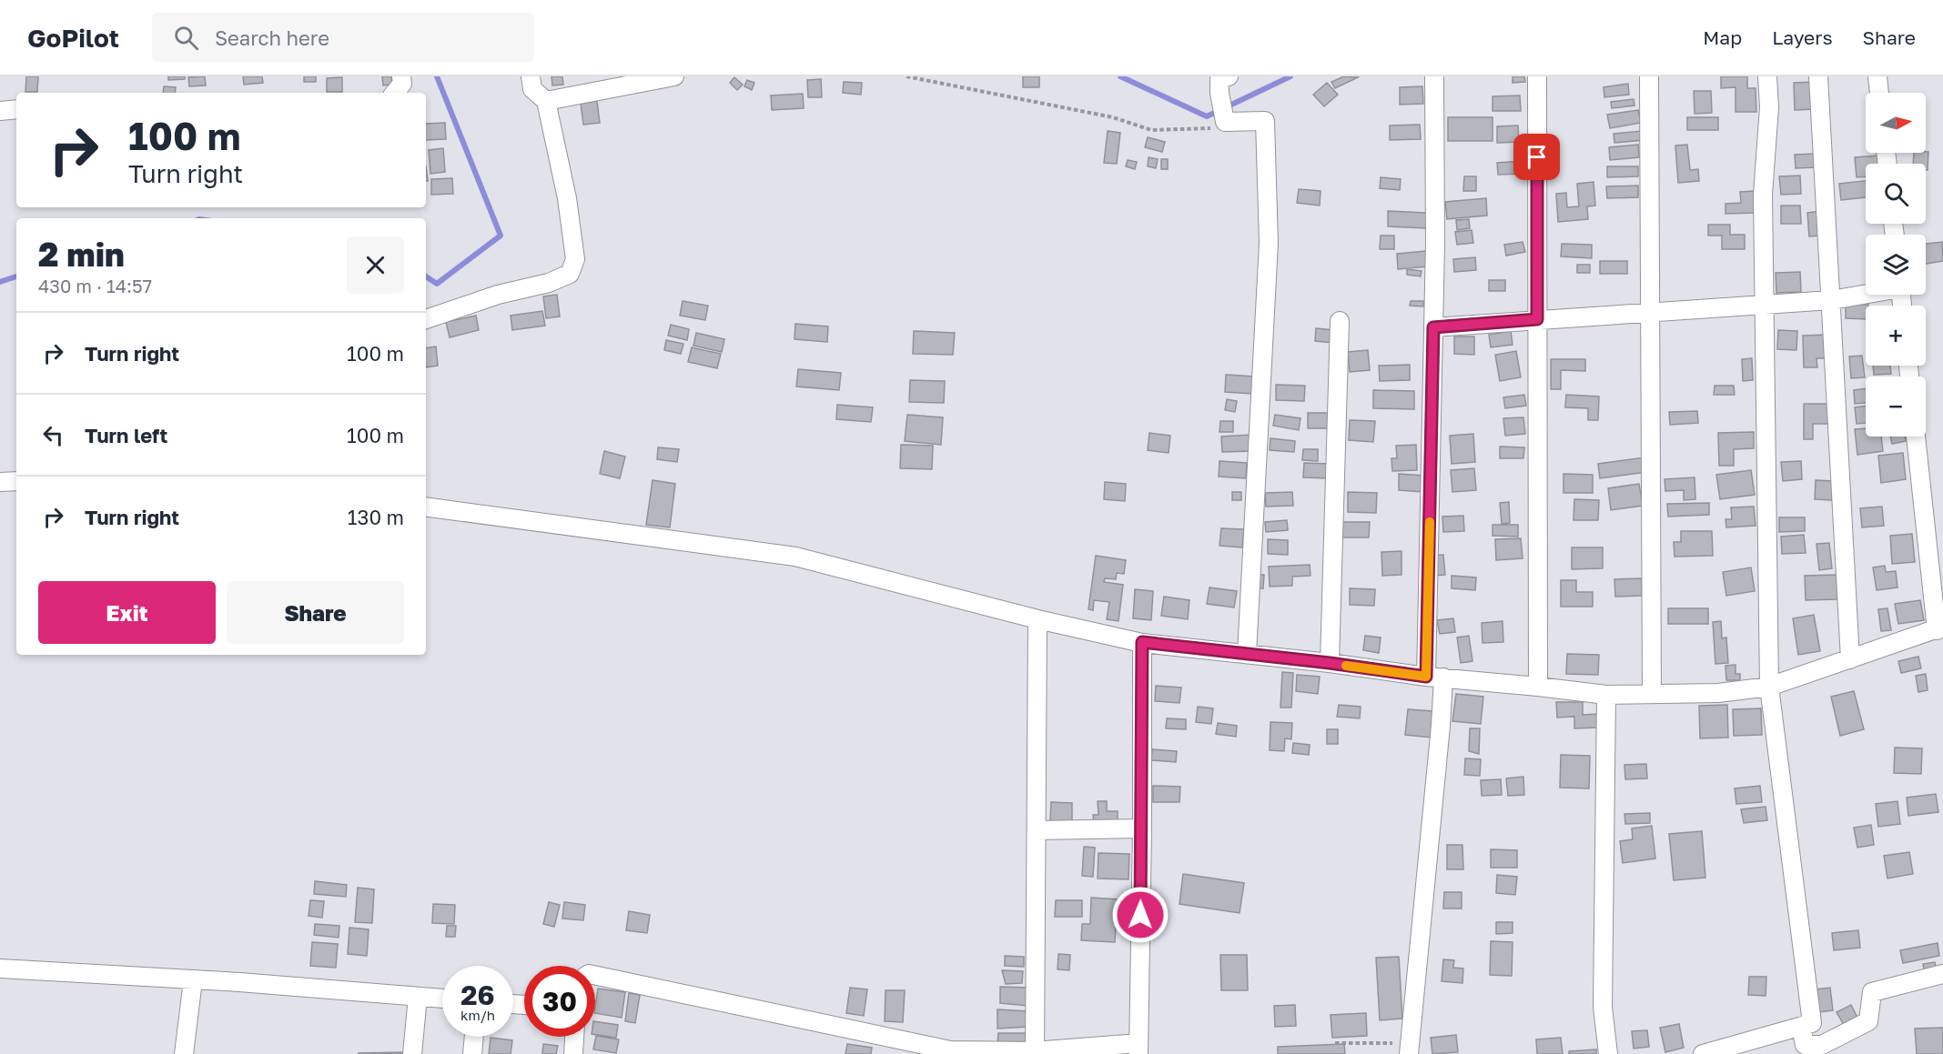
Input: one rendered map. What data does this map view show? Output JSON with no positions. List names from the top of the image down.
{
  "north": "right",
  "page": {
    "header": "GoPilot",
    "search": "Search here",
    "nav": ["Map", "Layers", "Share"],
    "map_buttons": ["+", "−"],
    "turn": ["100 m", "Turn right"],
    "heading": ["2 min", "430 m · 14:57"],
    "list": [
      {
        "name": "Turn right",
        "value": "100 m"
      },
      {
        "name": "Turn left",
        "value": "100 m"
      },
      {
        "name": "Turn right",
        "value": "130 m"
      }
    ],
    "buttons": ["Exit", "Share"],
    "speed": "26 km/h",
    "limit": "30"
  }
}
